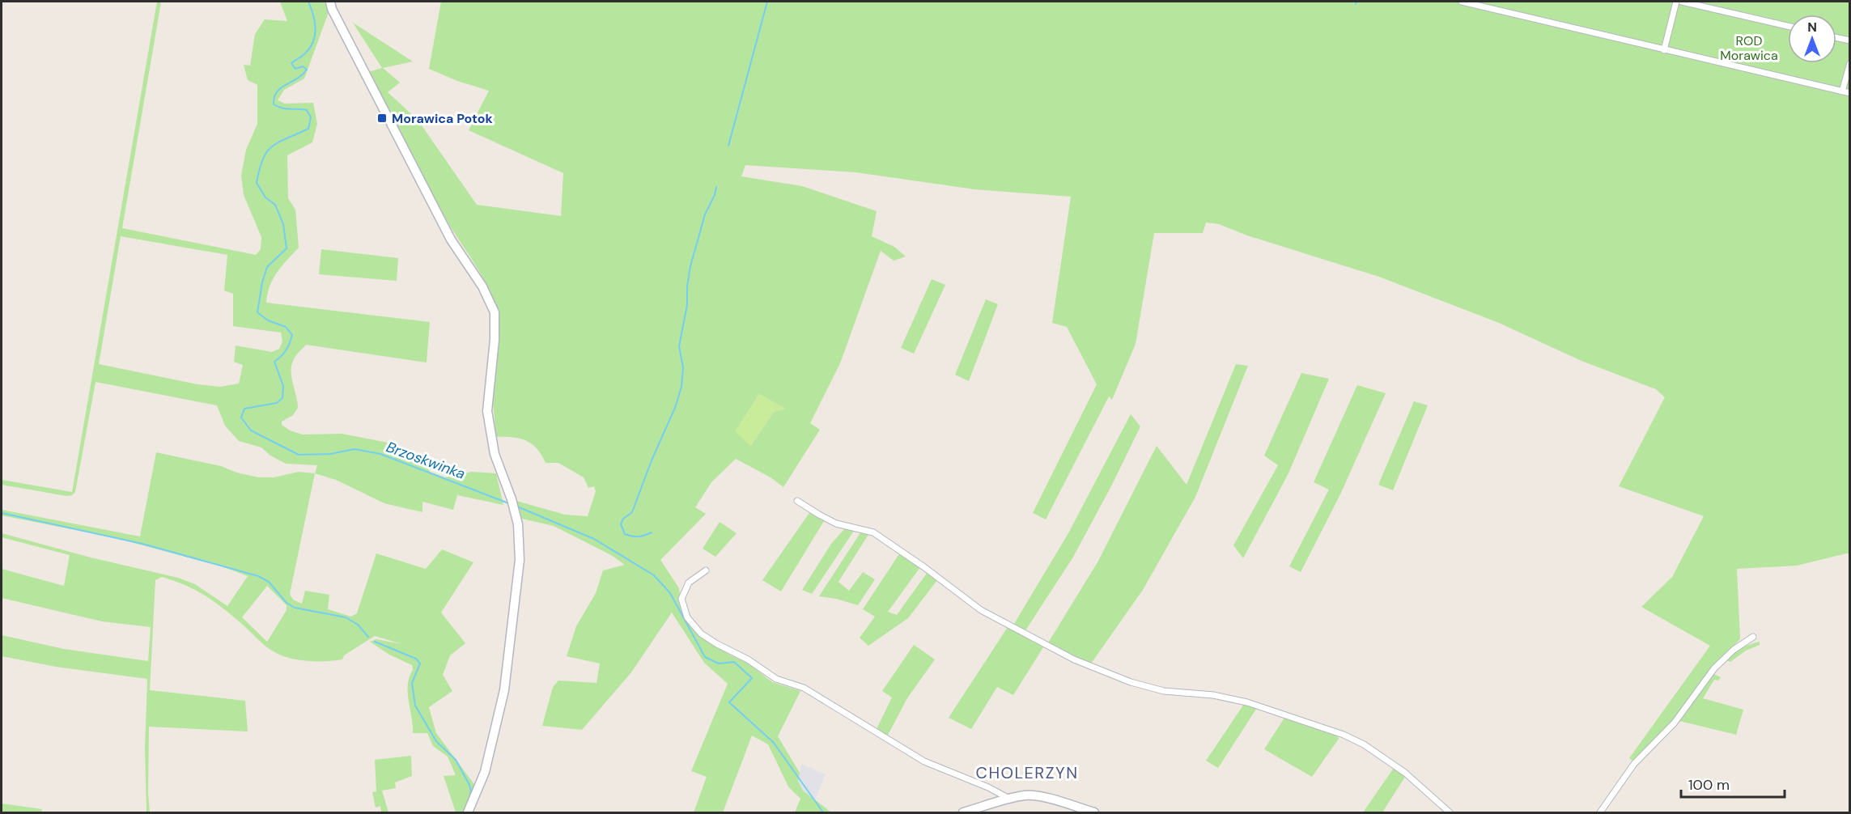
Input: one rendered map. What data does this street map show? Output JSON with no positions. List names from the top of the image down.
{
  "districts": ["CHOLERZYN"],
  "water": ["Brzoskwinka"],
  "parks": ["ROD Morawica"],
  "places": {
    "transit": ["Morawica Potok"]
  },
  "scale_bar": "100 m",
  "north": "top"
}
